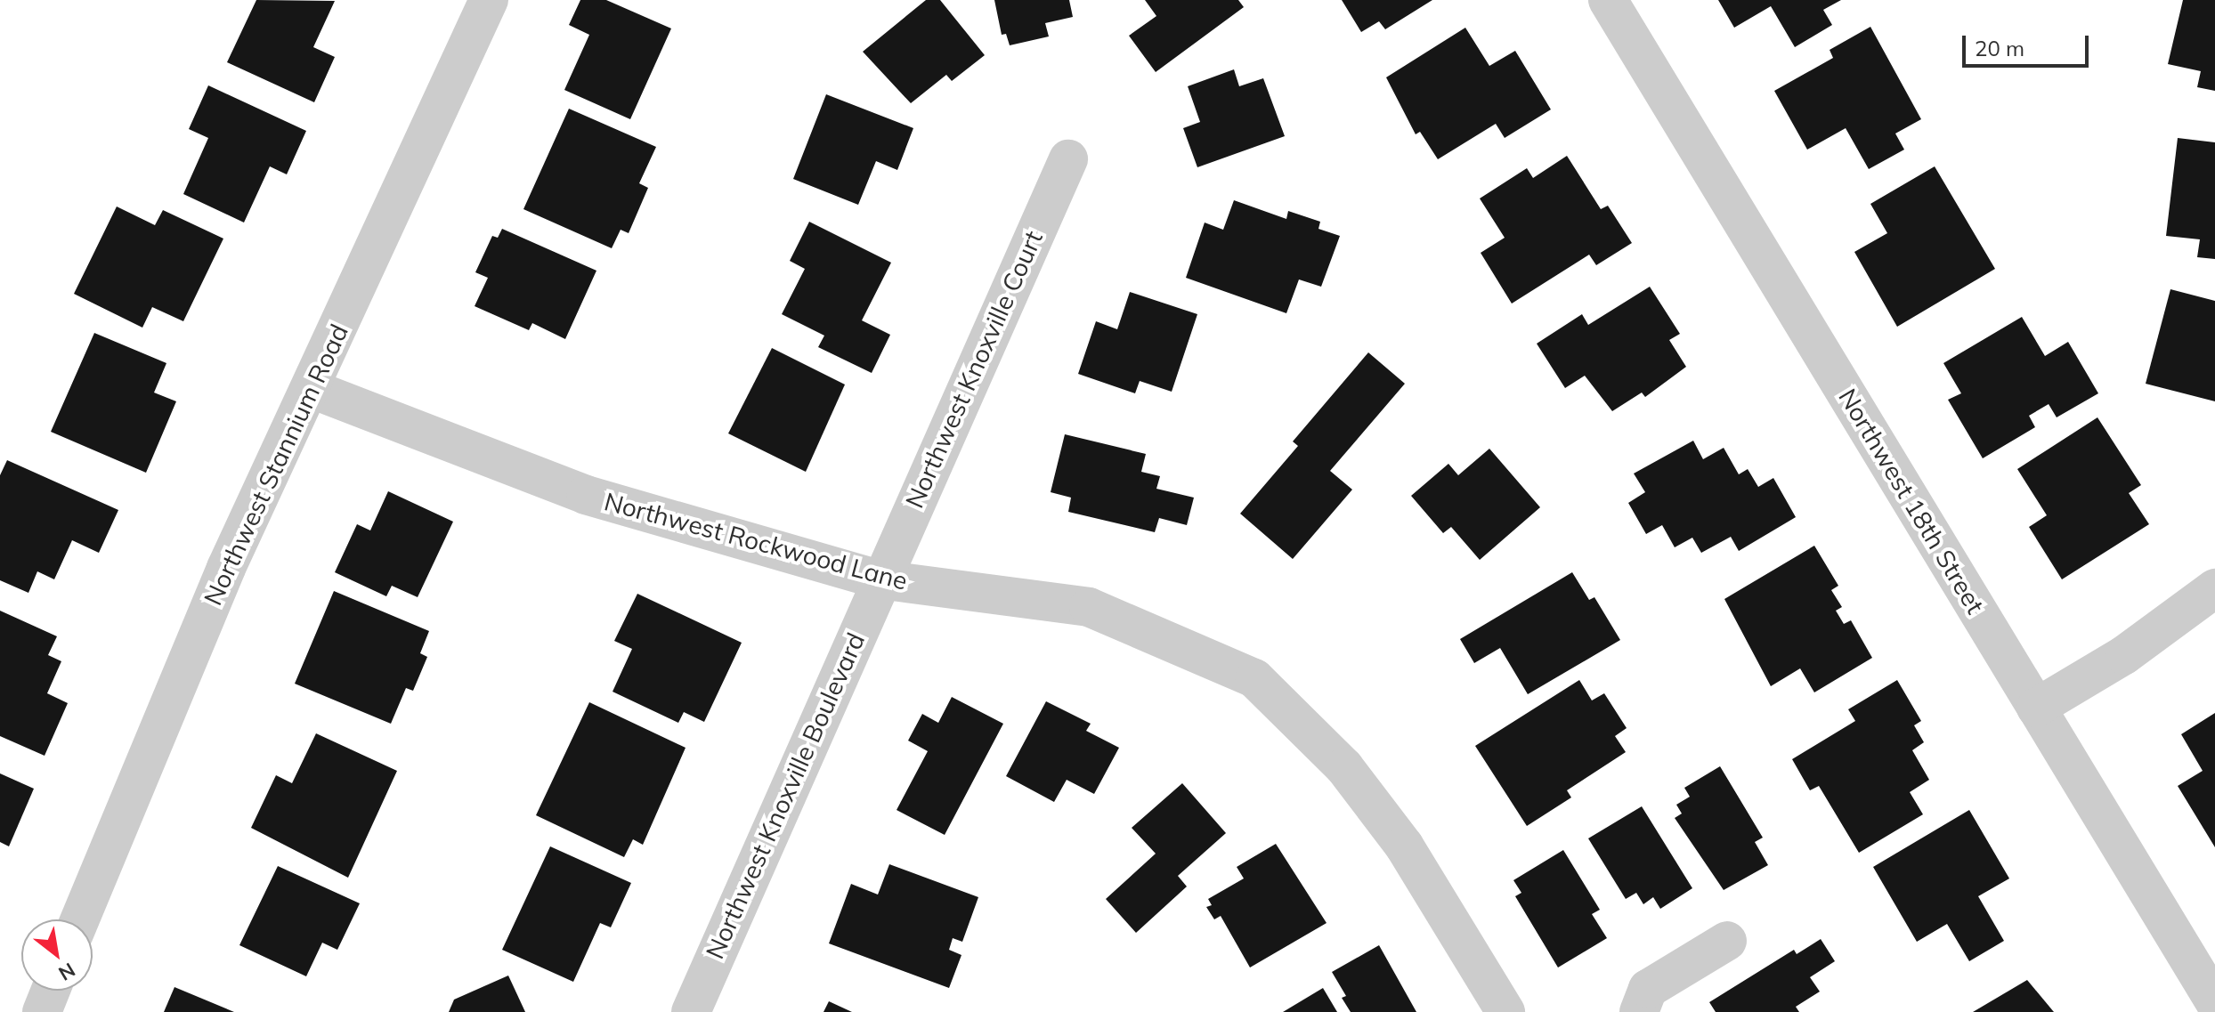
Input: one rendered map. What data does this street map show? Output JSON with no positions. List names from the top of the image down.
{
  "streets": {
    "street": [
      "Northwest Knoxville Court",
      "Northwest Stannium Road",
      "Northwest 18th Street",
      "Northwest Rockwood Lane",
      "Northwest Knoxville Boulevard"
    ]
  },
  "crossings": [
    ["Northwest Knoxville Court", "Northwest Rockwood Lane"],
    ["Northwest Knoxville Court", "Northwest Knoxville Boulevard"],
    ["Northwest Stannium Road", "Northwest Rockwood Lane"],
    ["Northwest Rockwood Lane", "Northwest Knoxville Boulevard"]
  ],
  "scale_bar": "20 m",
  "north": "bottom right"
}
